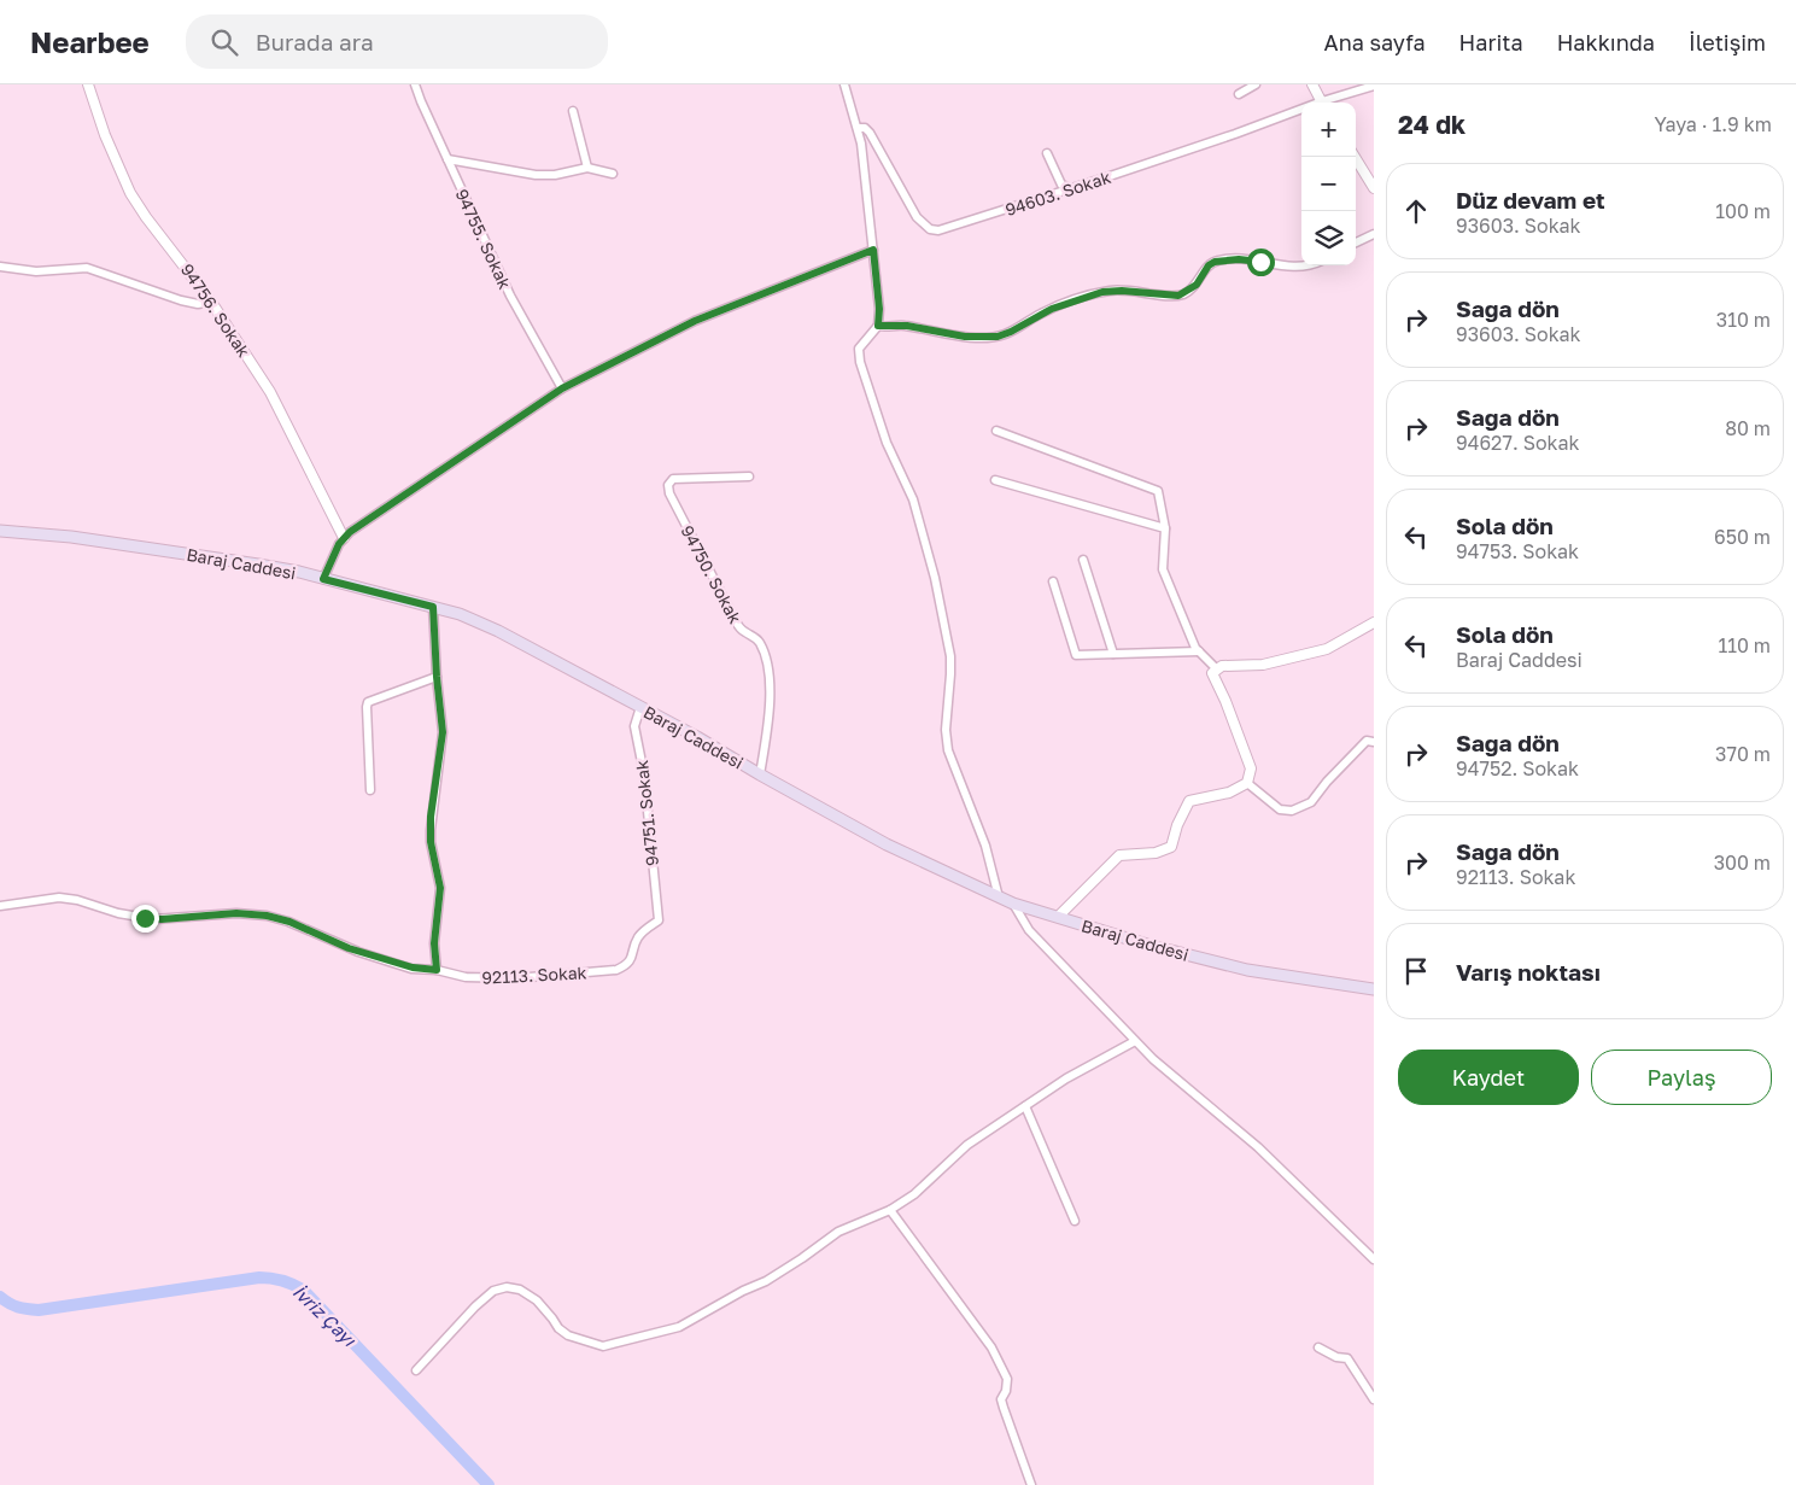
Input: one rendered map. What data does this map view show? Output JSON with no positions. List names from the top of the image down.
{
  "streets": {
    "main road": ["Baraj Caddesi"],
    "street": [
      "94603. Sokak",
      "94755. Sokak",
      "94756. Sokak",
      "94750. Sokak",
      "94751. Sokak",
      "92113. Sokak"
    ]
  },
  "crossings": [
    ["Baraj Caddesi", "94750. Sokak"],
    ["Baraj Caddesi", "94751. Sokak"],
    ["94751. Sokak", "92113. Sokak"]
  ],
  "water": ["İvriz Çayı"],
  "page": {
    "header": "Nearbee",
    "search": "Burada ara",
    "nav": [
      "Ana sayfa",
      "Harita",
      "Hakkında",
      "İletişim"
    ],
    "heading": ["24 dk", "Yaya · 1.9 km"],
    "map_buttons": ["+", "−"],
    "list": [
      ["Düz devam et", "93603. Sokak", "100 m"],
      ["Sağa dön", "93603. Sokak", "310 m"],
      ["Sağa dön", "94627. Sokak", "80 m"],
      ["Sola dön", "94753. Sokak", "650 m"],
      ["Sola dön", "Baraj Caddesi", "110 m"],
      ["Sağa dön", "94752. Sokak", "370 m"],
      ["Sağa dön", "92113. Sokak", "300 m"],
      "Varış noktası"
    ],
    "buttons": ["Kaydet", "Paylaş"]
  }
}
